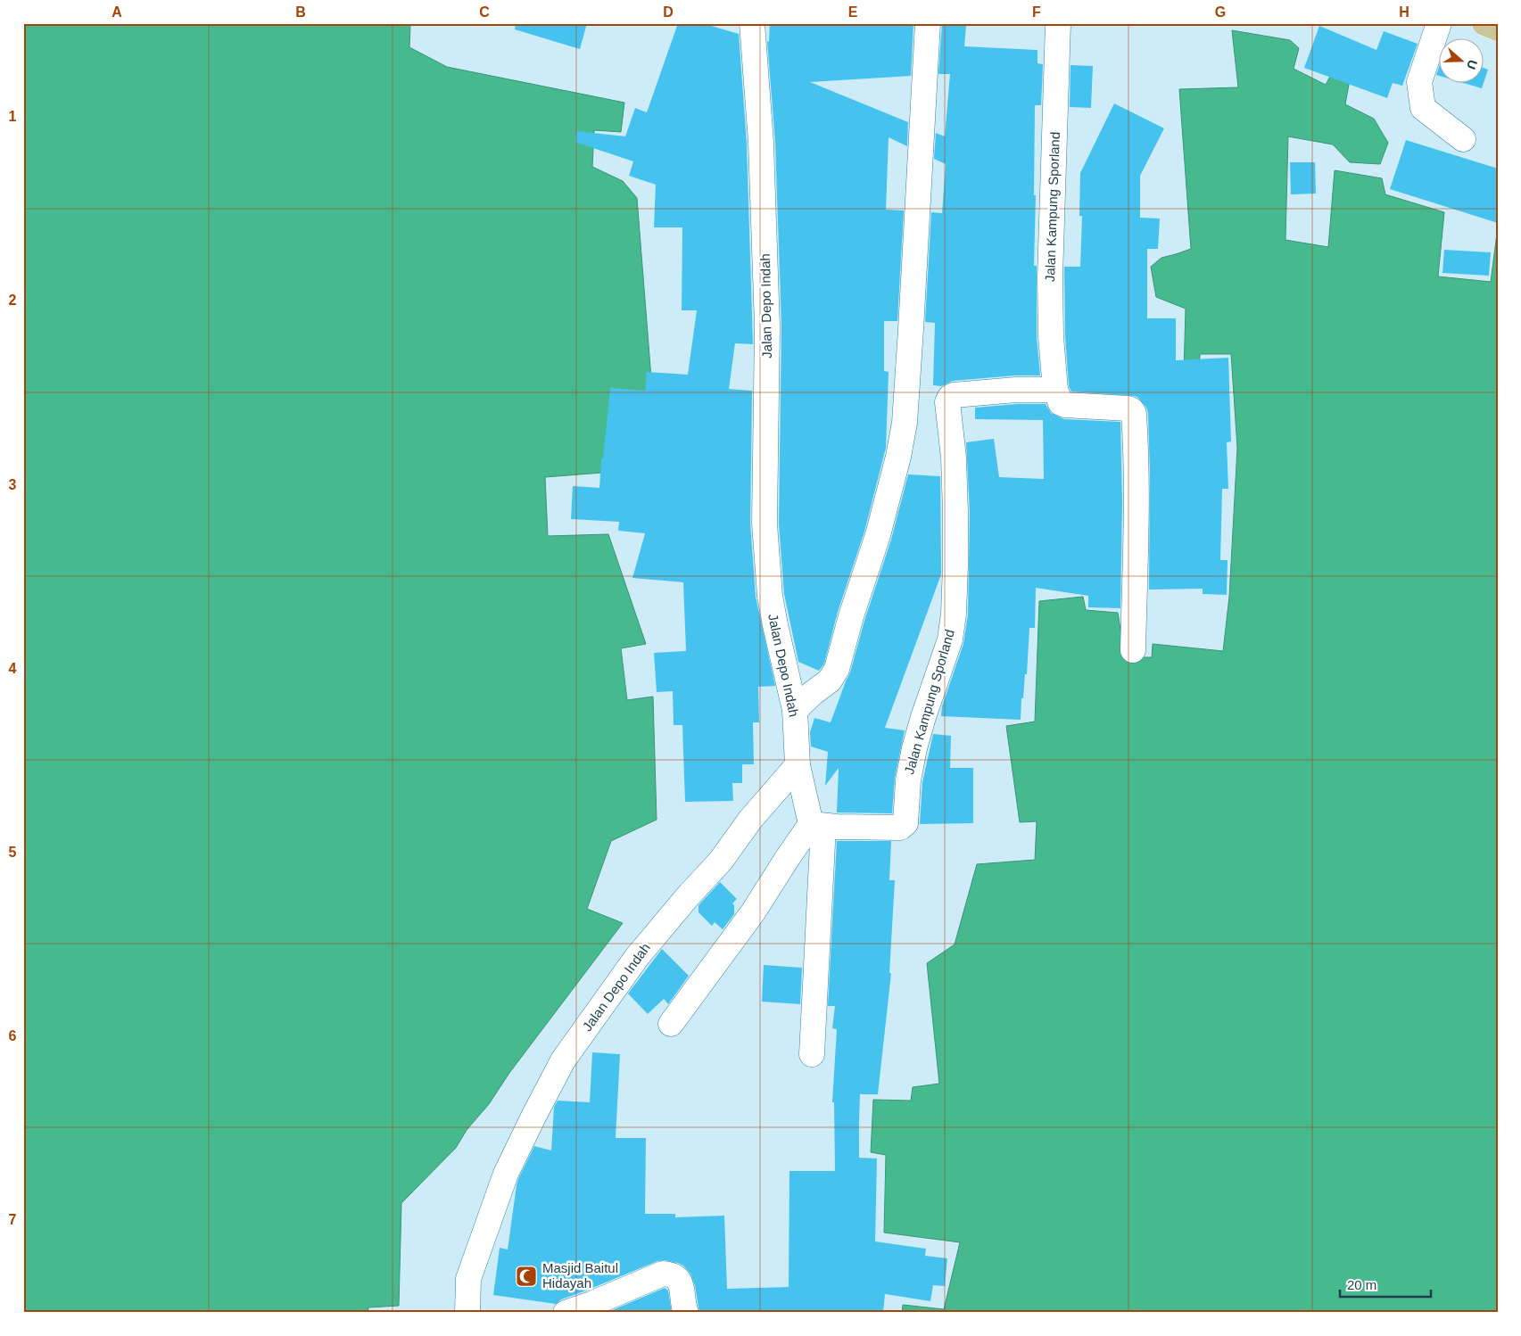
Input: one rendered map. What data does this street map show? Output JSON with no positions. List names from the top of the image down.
{
  "streets": {
    "street": ["Jalan Kampung Sporland", "Jalan Depo Indah"]
  },
  "places": {
    "mosque": ["Masjid Baitul Hidayah"]
  },
  "scale_bar": "20 m",
  "north": "right",
  "grid": {
    "columns": [
      "A",
      "B",
      "C",
      "D",
      "E",
      "F",
      "G",
      "H"
    ],
    "rows": [
      "1",
      "2",
      "3",
      "4",
      "5",
      "6",
      "7"
    ]
  }
}
